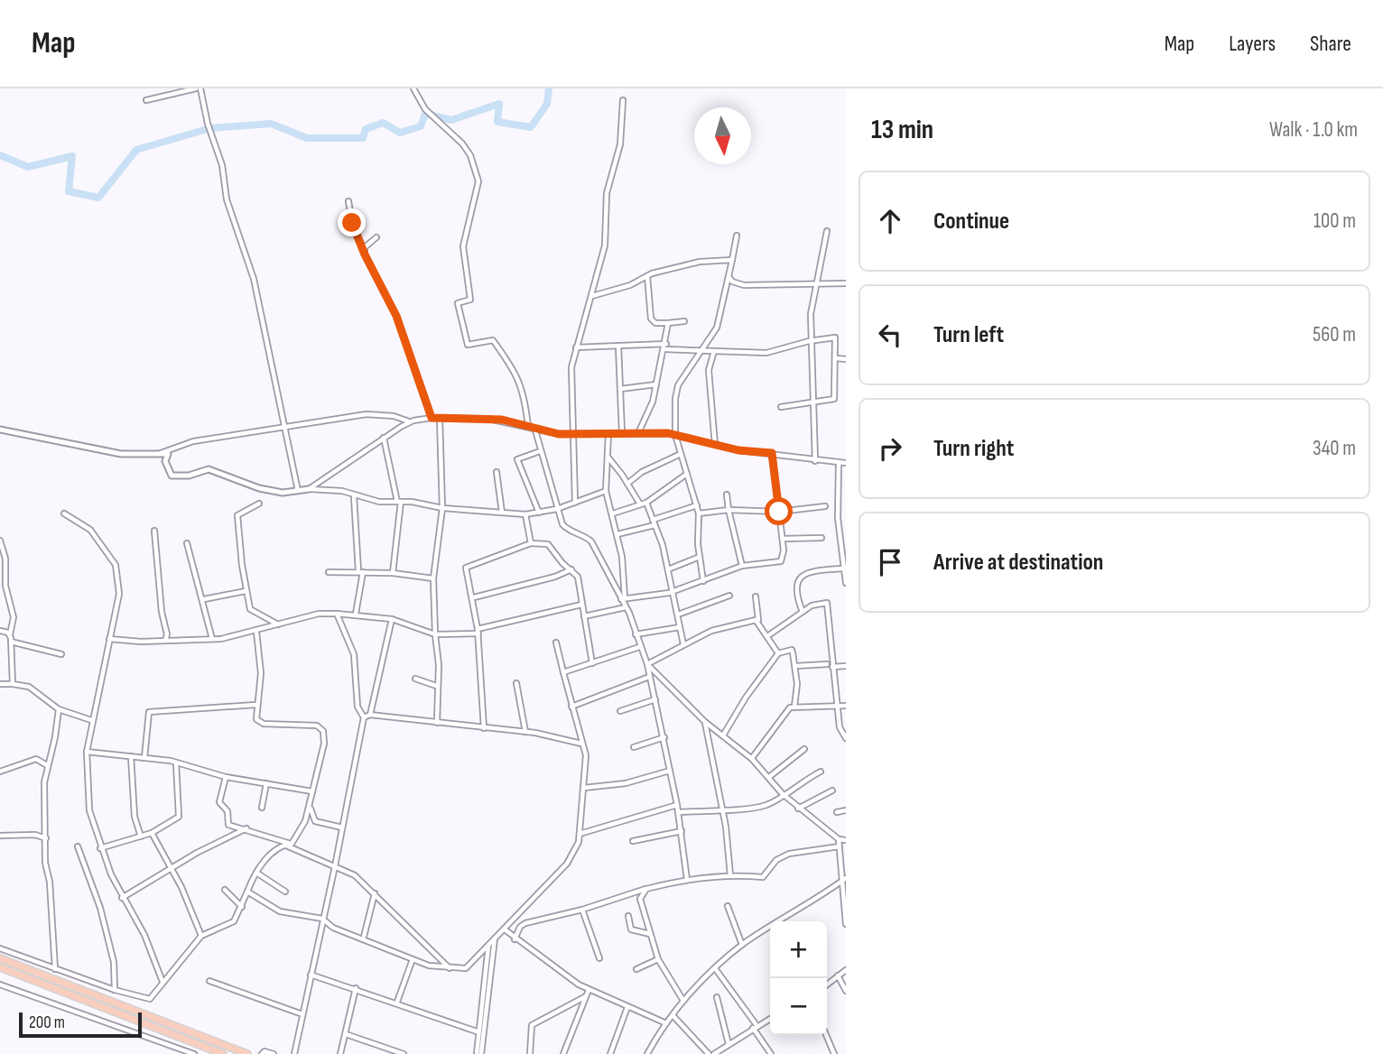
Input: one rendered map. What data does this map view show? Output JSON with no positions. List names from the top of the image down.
{
  "scale_bar": "200 m",
  "north": "bottom",
  "page": {
    "header": "Map",
    "nav": ["Map", "Layers", "Share"],
    "heading": ["13 min", "Walk · 1.0 km"],
    "list": [
      ["Continue", "100 m"],
      ["Turn left", "560 m"],
      ["Turn right", "340 m"],
      "Arrive at destination"
    ],
    "map_buttons": ["+", "−"],
    "scale": "200 m"
  }
}
